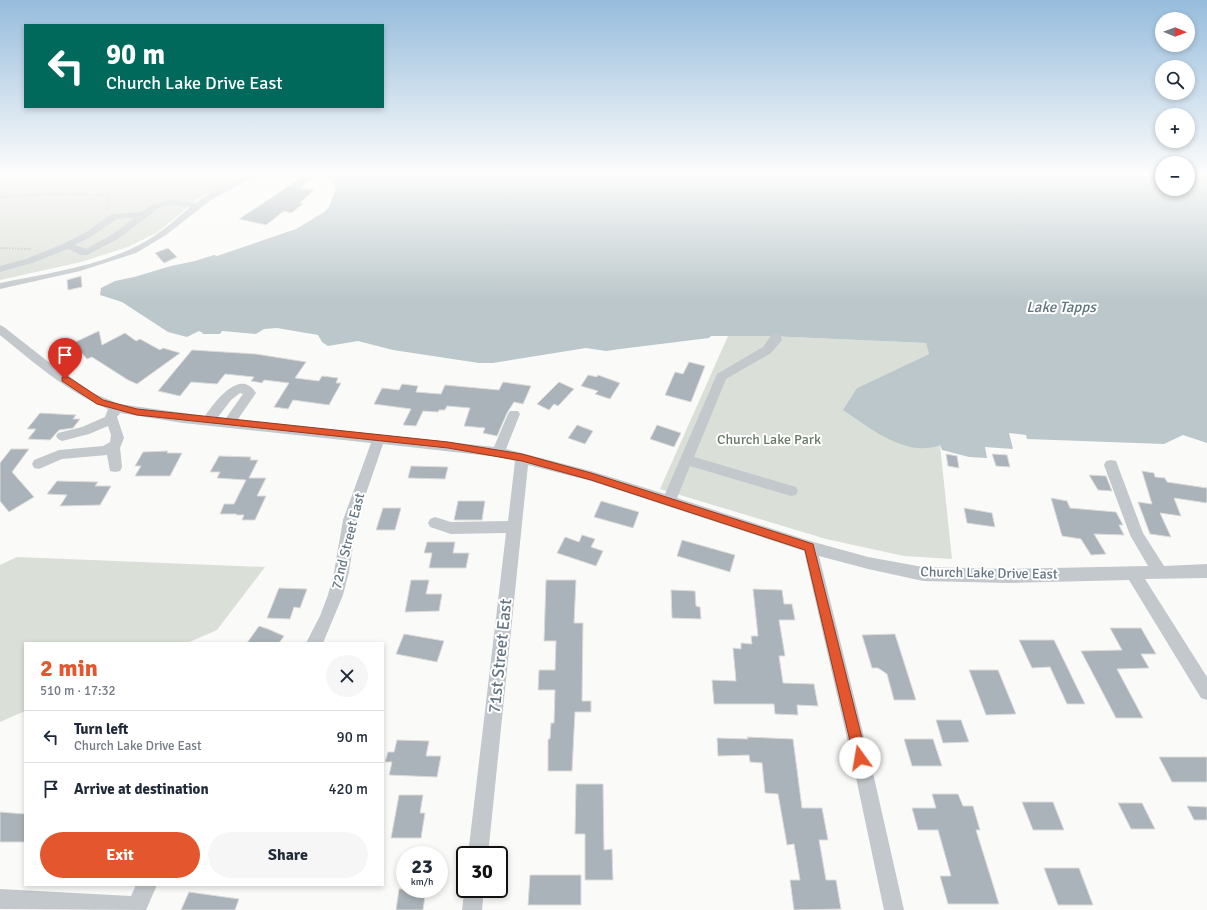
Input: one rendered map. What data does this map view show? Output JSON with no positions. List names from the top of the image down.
{
  "streets": {
    "street": ["72nd Street East", "Church Lake Drive East", "71st Street East"]
  },
  "crossings": [
    ["72nd Street East", "Church Lake Drive East"],
    ["Church Lake Drive East", "71st Street East"]
  ],
  "water": ["Lake Tapps"],
  "parks": ["Church Lake Park"],
  "north": "right",
  "page": {
    "map_buttons": ["+", "−"],
    "turn": ["90 m", "Church Lake Drive East"],
    "heading": ["2 min", "510 m · 17:32"],
    "list": [
      {
        "name": "Turn left",
        "note": "Church Lake Drive East",
        "value": "90 m"
      },
      {
        "name": "Arrive at destination",
        "value": "420 m"
      }
    ],
    "buttons": ["Exit", "Share"],
    "speed": "23 km/h",
    "limit": "30"
  }
}
